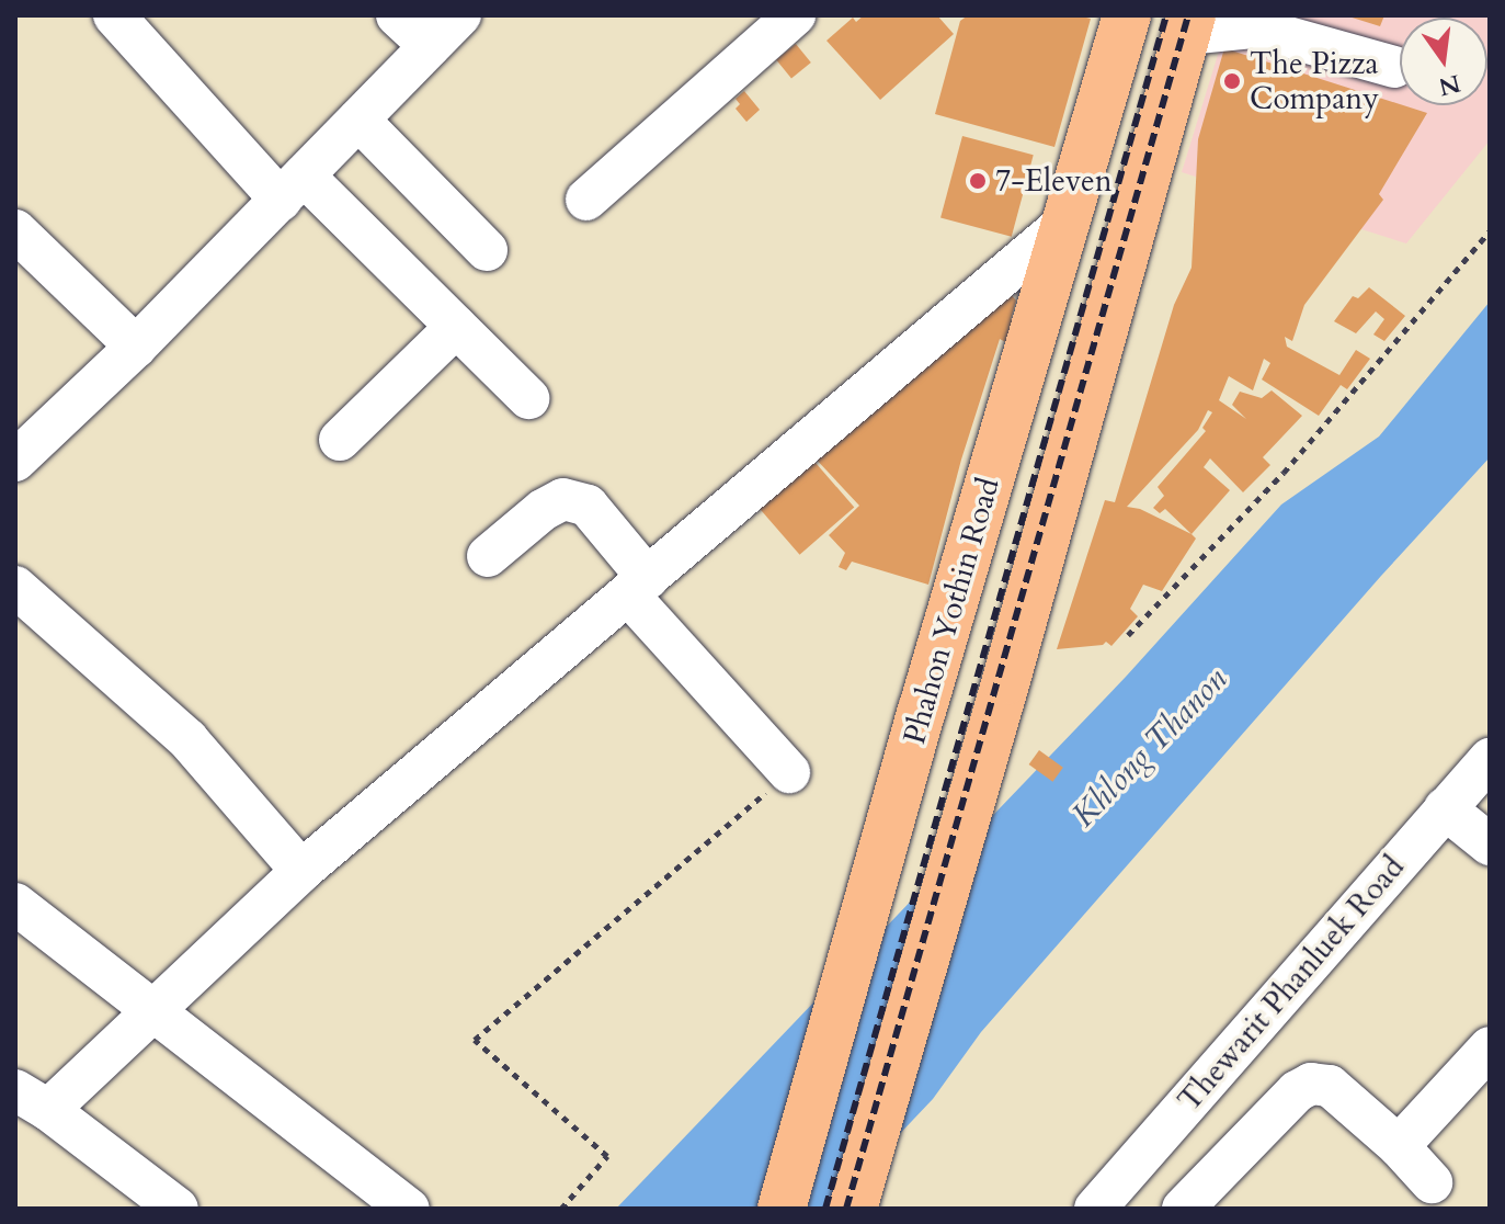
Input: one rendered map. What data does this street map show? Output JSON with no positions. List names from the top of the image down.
{
  "streets": {
    "main road": ["Phahon Yothin Road"],
    "street": ["Thewarit Phanluek Road"]
  },
  "water": ["Khlong Thanon"],
  "places": ["The Pizza Company", "7-Eleven"],
  "north": "bottom"
}
